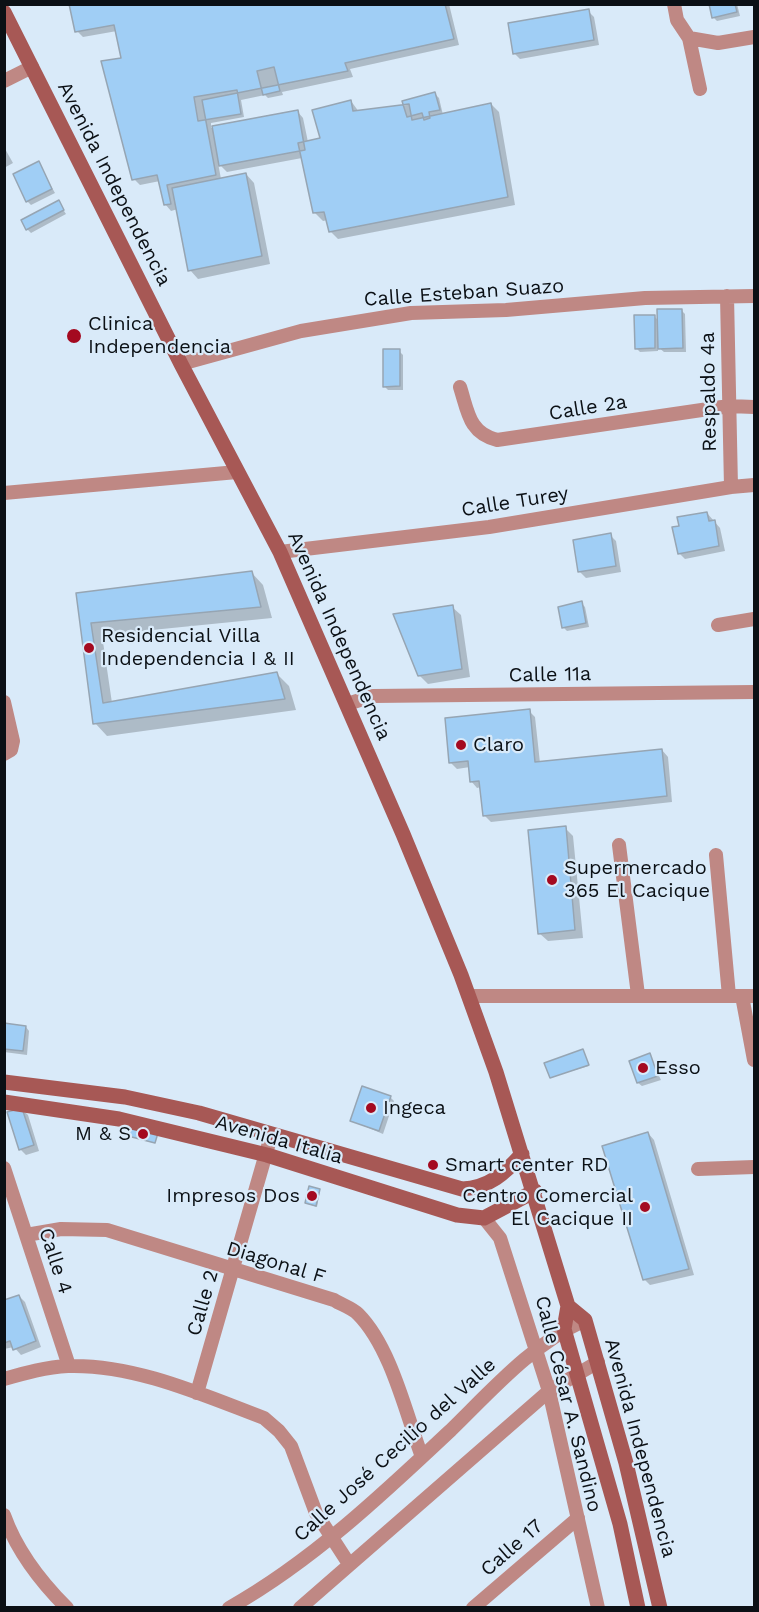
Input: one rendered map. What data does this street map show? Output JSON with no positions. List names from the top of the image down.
{
  "streets": {
    "main road": ["Avenida Independencia", "Avenida Italia"],
    "street": [
      "Calle Esteban Suazo",
      "Respaldo 4a",
      "Calle 2a",
      "Calle Turey",
      "Calle 11a",
      "Calle 4",
      "Diagonal F",
      "Calle 2",
      "Calle César A. Sandino",
      "Calle José Cecilio del Valle",
      "Calle 17"
    ]
  },
  "crossings": [
    ["Avenida Independencia", "Calle Esteban Suazo"],
    ["Avenida Independencia", "Calle Turey"],
    ["Avenida Independencia", "Calle 11a"],
    ["Avenida Independencia", "Avenida Italia"],
    ["Avenida Independencia", "Calle José Cecilio del Valle"],
    ["Calle Esteban Suazo", "Respaldo 4a"],
    ["Respaldo 4a", "Calle 2a"],
    ["Respaldo 4a", "Calle Turey"],
    ["Avenida Italia", "Calle 2"],
    ["Avenida Italia", "Calle César A. Sandino"],
    ["Calle 4", "Diagonal F"],
    ["Diagonal F", "Calle 2"],
    ["Diagonal F", "Calle José Cecilio del Valle"],
    ["Calle César A. Sandino", "Calle José Cecilio del Valle"],
    ["Calle César A. Sandino", "Calle 17"]
  ],
  "places": [
    "Clinica Independencia",
    "Residencial Villa Independencia I & II",
    "Claro",
    "Supermercado 365 El Cacique",
    "Esso",
    "Ingeca",
    "M & S",
    "Smart center RD",
    "Impresos Dos",
    "Centro Comercial El Cacique II"
  ]
}
